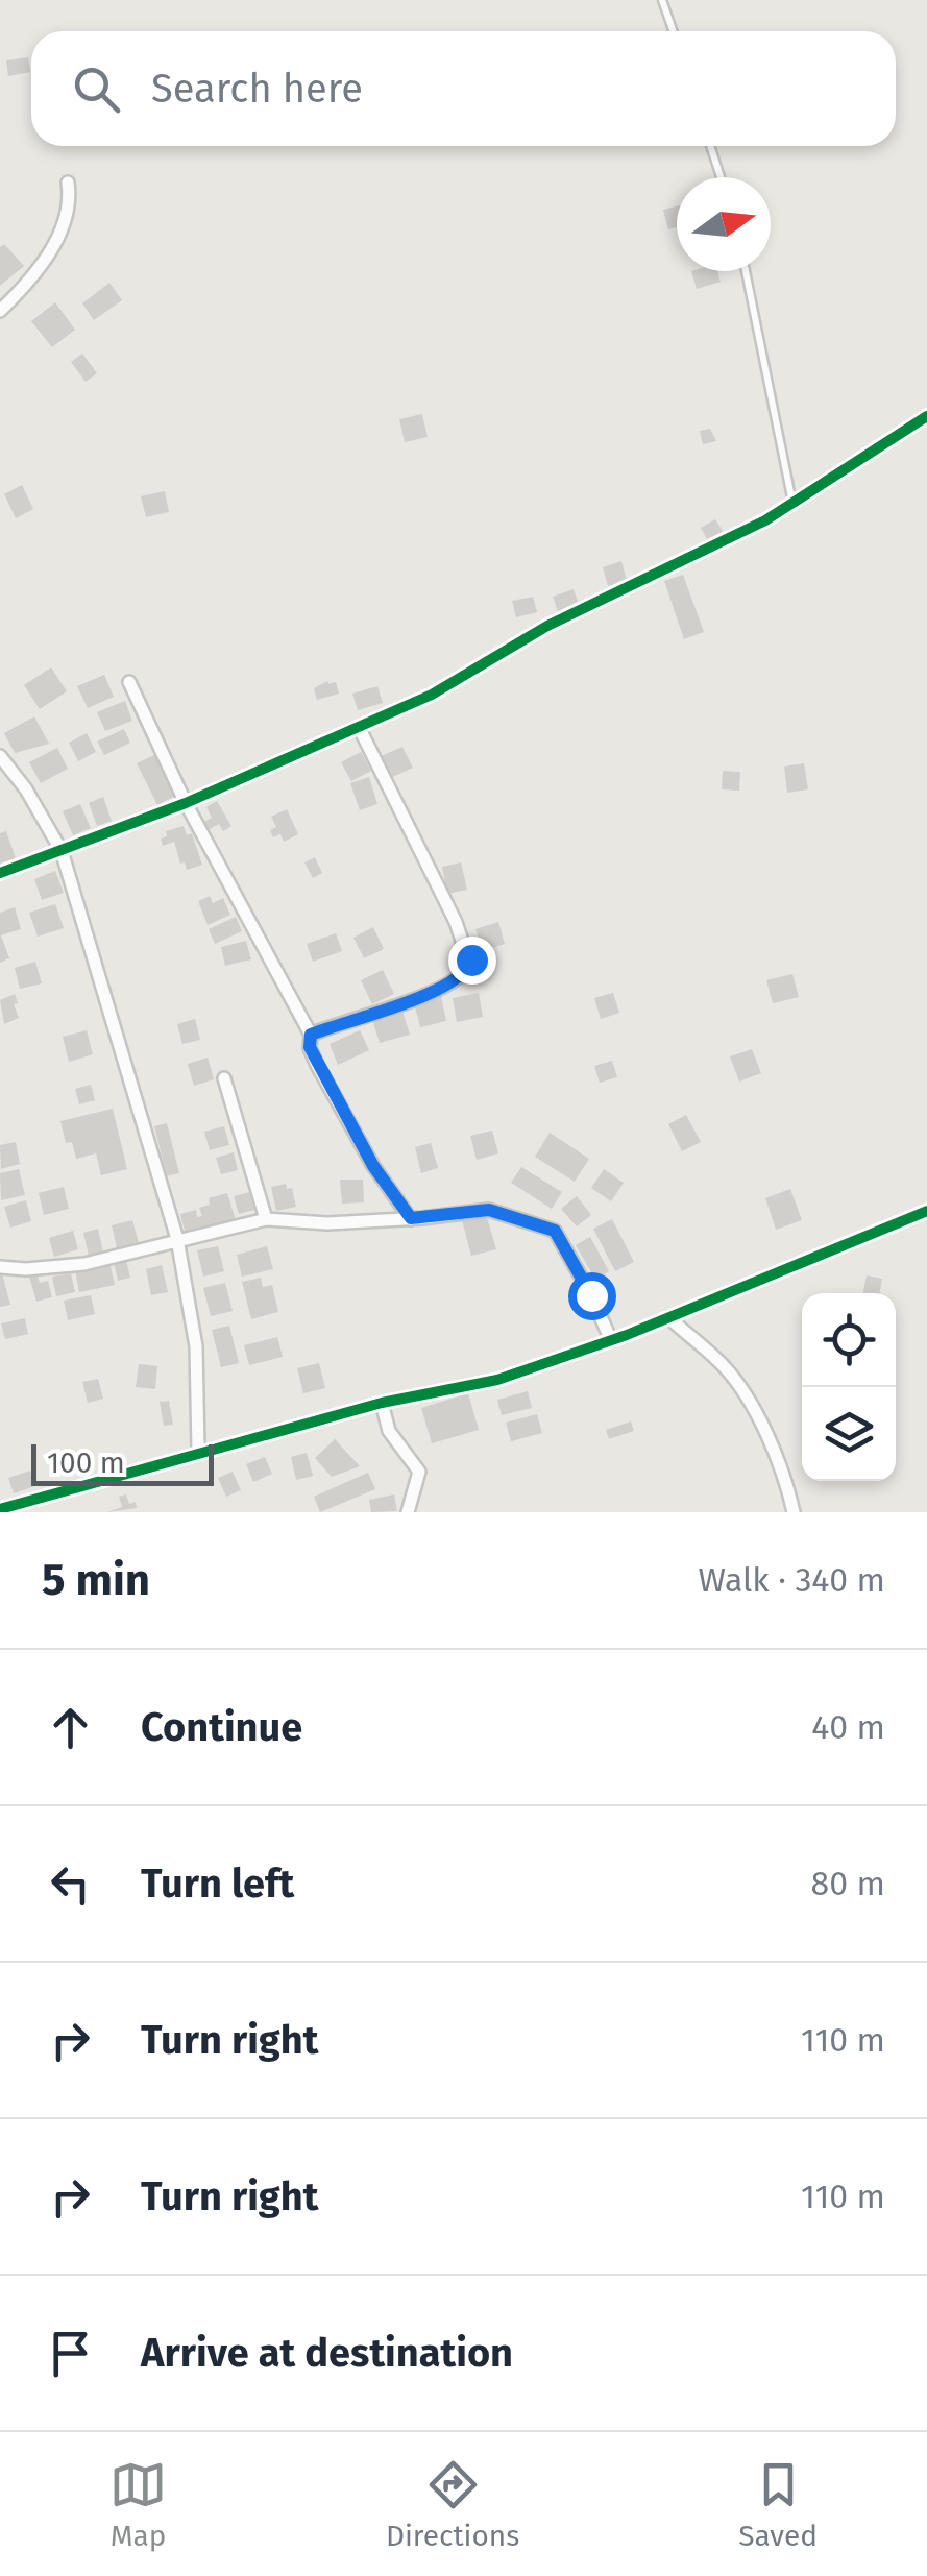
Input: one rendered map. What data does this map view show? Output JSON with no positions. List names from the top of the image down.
{
  "scale_bar": "100 m",
  "north": "right",
  "page": {
    "search": "Search here",
    "scale": "100 m",
    "heading": ["5 min", "Walk · 340 m"],
    "list": [
      ["Continue", "40 m"],
      ["Turn left", "80 m"],
      ["Turn right", "110 m"],
      ["Turn right", "110 m"],
      "Arrive at destination"
    ],
    "nav": ["Map", "Directions", "Saved"]
  }
}
